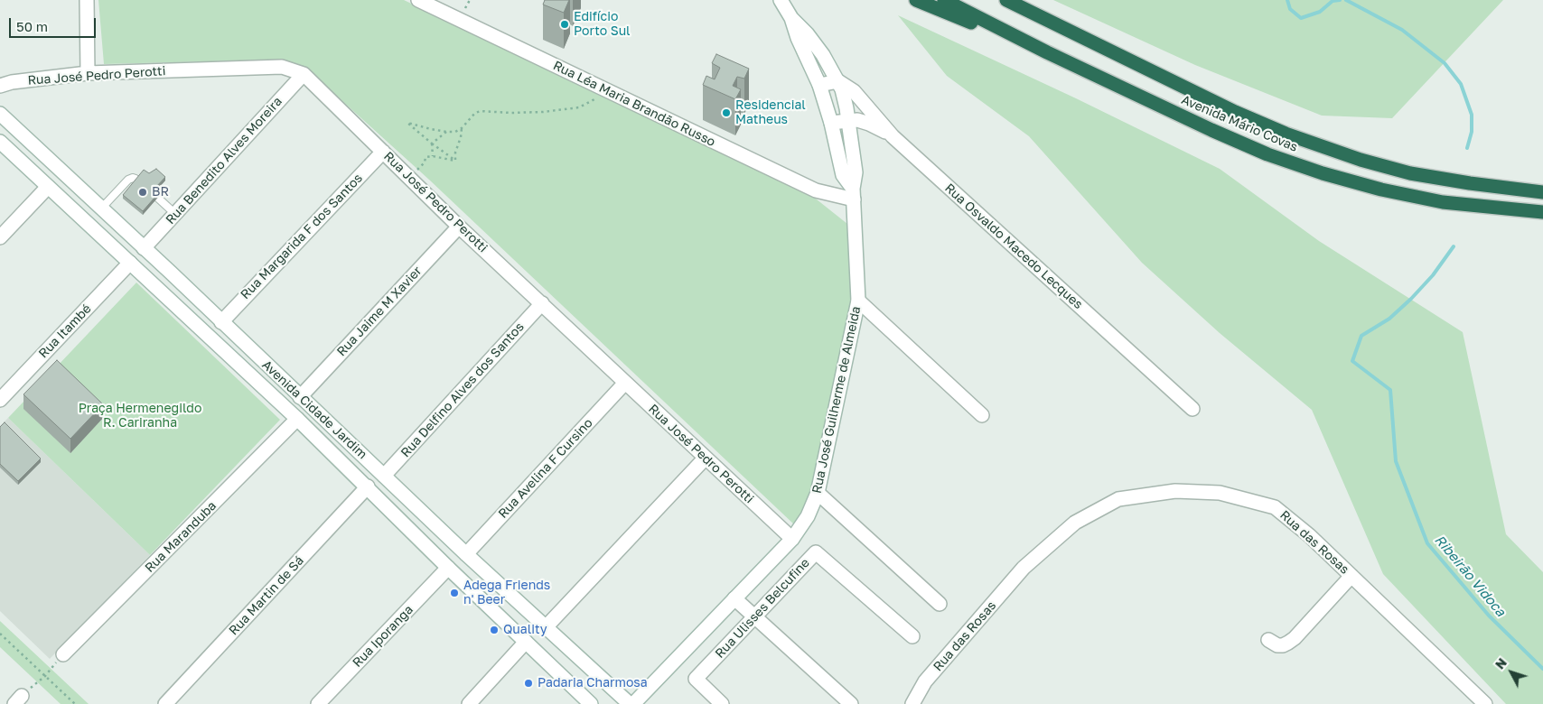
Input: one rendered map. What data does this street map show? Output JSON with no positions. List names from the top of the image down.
{
  "streets": {
    "highway": ["Avenida Mário Covas"],
    "street": [
      "Rua José Pedro Perotti",
      "Rua Léa Maria Brandão Russo",
      "Rua Benedito Alves Moreira",
      "Rua Margarida F dos Santos",
      "Rua Osvaldo Macedo Lecques",
      "Rua Jaime M Xavier",
      "Rua Itambé",
      "Rua Delfino Alves dos Santos",
      "Rua José Guilherme de Almeida",
      "Avenida Cidade Jardim",
      "Rua Avelina F Cursino",
      "Rua Maranduba",
      "Rua das Rosas",
      "Rua Martin de Sá",
      "Rua Ulisses Belcufine",
      "Rua Iporanga"
    ]
  },
  "crossings": [
    ["Rua José Pedro Perotti", "Rua Benedito Alves Moreira"],
    ["Rua José Pedro Perotti", "Rua Margarida F dos Santos"],
    ["Rua José Pedro Perotti", "Rua Jaime M Xavier"],
    ["Rua José Pedro Perotti", "Rua Delfino Alves dos Santos"],
    ["Rua José Pedro Perotti", "Rua José Guilherme de Almeida"],
    ["Rua José Pedro Perotti", "Rua Avelina F Cursino"],
    ["Rua Léa Maria Brandão Russo", "Rua José Guilherme de Almeida"],
    ["Rua Benedito Alves Moreira", "Avenida Cidade Jardim"],
    ["Rua Margarida F dos Santos", "Avenida Cidade Jardim"],
    ["Rua Osvaldo Macedo Lecques", "Rua José Guilherme de Almeida"],
    ["Rua Jaime M Xavier", "Avenida Cidade Jardim"],
    ["Rua Itambé", "Avenida Cidade Jardim"],
    ["Rua Delfino Alves dos Santos", "Avenida Cidade Jardim"],
    ["Avenida Cidade Jardim", "Rua Avelina F Cursino"],
    ["Avenida Cidade Jardim", "Rua Maranduba"],
    ["Avenida Cidade Jardim", "Rua Martin de Sá"],
    ["Avenida Cidade Jardim", "Rua Iporanga"]
  ],
  "water": ["Ribeirão Vidoca"],
  "parks": ["Praça Hermenegildo R. Cariranha"],
  "places": [
    "Edifício Porto Sul",
    "Residencial Matheus",
    "BR",
    "Adega Friends n' Beer",
    "Quality",
    "Padaria Charmosa"
  ],
  "scale_bar": "50 m",
  "north": "top left"
}
